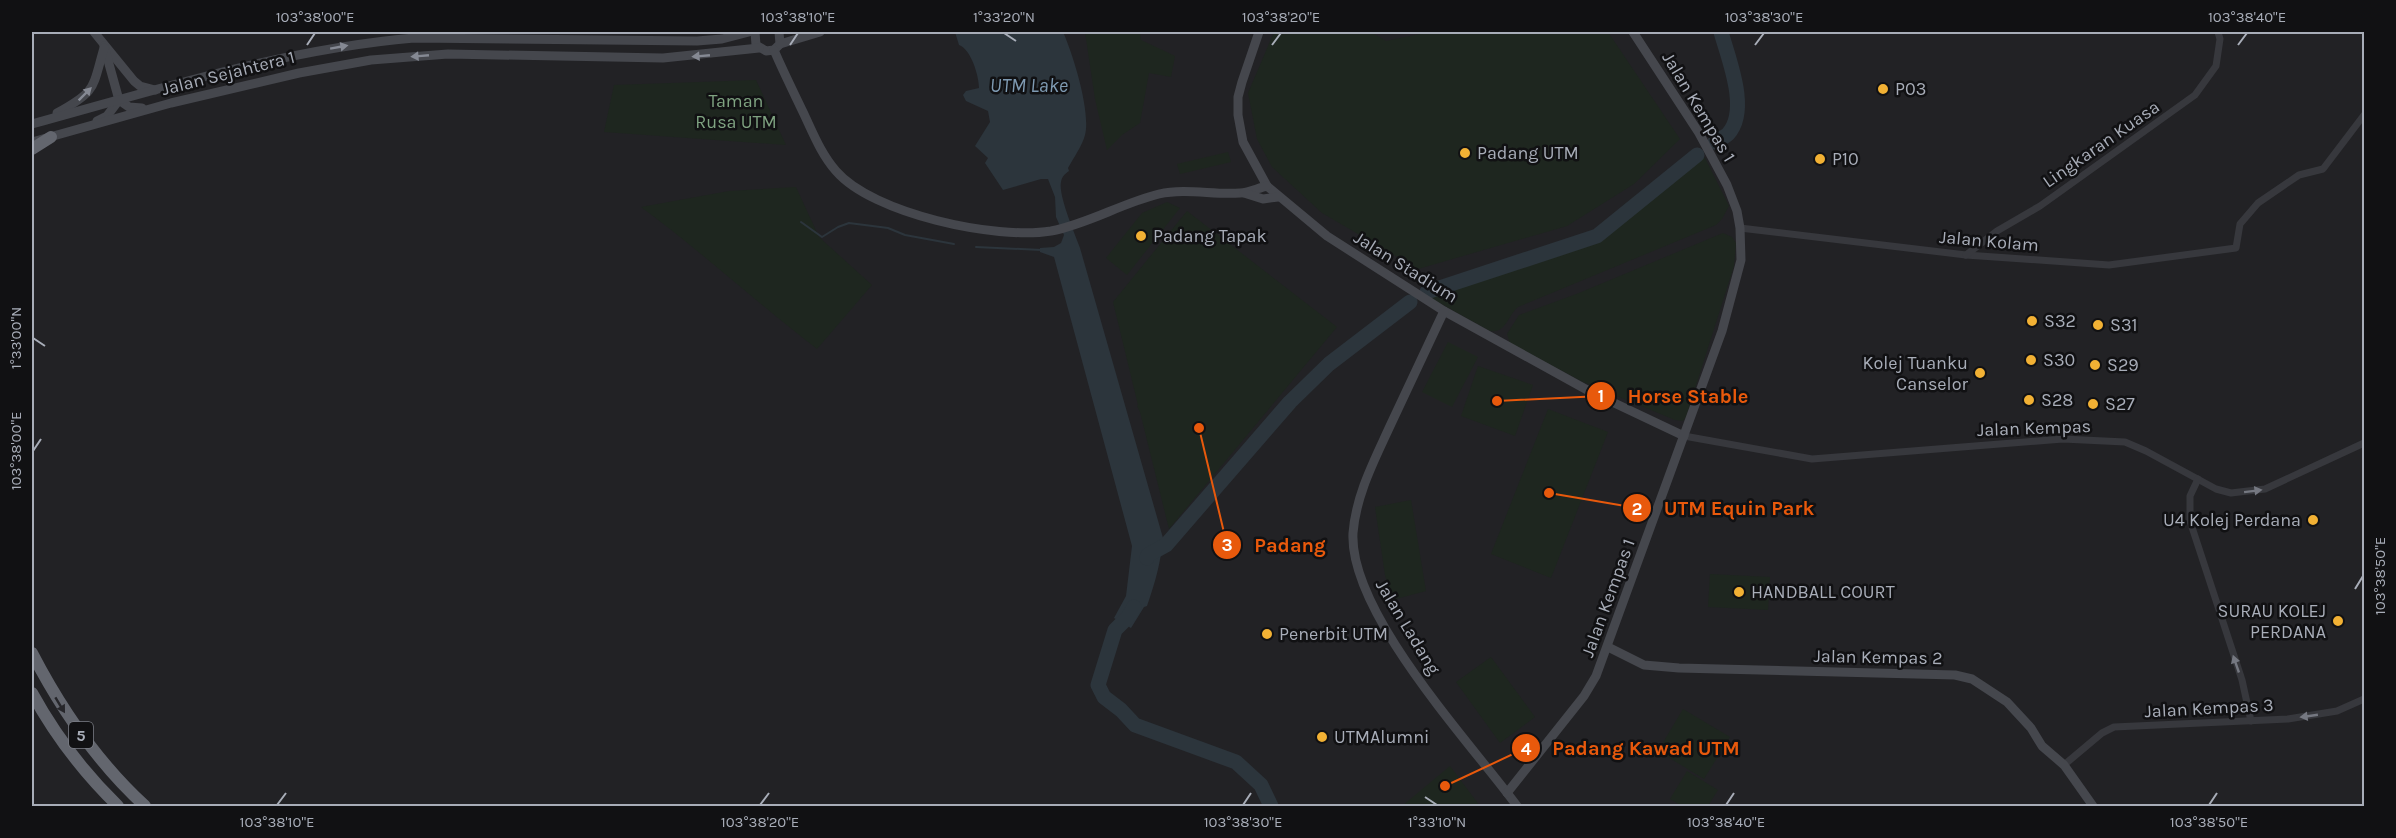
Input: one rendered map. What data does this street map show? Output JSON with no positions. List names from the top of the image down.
{
  "streets": {
    "highway": ["5"],
    "street": [
      "Jalan Sejahtera 1",
      "Jalan Kempas 1",
      "Lingkaran Kuasa",
      "Jalan Kolam",
      "Jalan Stadium",
      "Jalan Kempas",
      "Jalan Ladang",
      "Jalan Kempas 2",
      "Jalan Kempas 3"
    ]
  },
  "crossings": [
    ["Jalan Kempas 1", "Jalan Kolam"],
    ["Jalan Kempas 1", "Jalan Stadium"],
    ["Jalan Kempas 1", "Jalan Kempas"],
    ["Jalan Kempas 1", "Jalan Ladang"],
    ["Jalan Kempas 1", "Jalan Kempas 2"],
    ["Lingkaran Kuasa", "Jalan Kolam"],
    ["Jalan Stadium", "Jalan Kempas"],
    ["Jalan Stadium", "Jalan Ladang"],
    ["Jalan Kempas 2", "Jalan Kempas 3"]
  ],
  "one_way": ["Jalan Kempas 3"],
  "water": ["UTM Lake"],
  "parks": ["Taman Rusa UTM"],
  "places": [
    "P03",
    "Padang UTM",
    "P10",
    "Padang Tapak",
    "S32",
    "S31",
    "S30",
    "S29",
    "Kolej Tuanku Canselor",
    "S28",
    "Horse Stable",
    "S27",
    "Padang",
    "UTM Equin Park",
    "U4 Kolej Perdana",
    "HANDBALL COURT",
    "SURAU KOLEJ PERDANA",
    "Penerbit UTM",
    "UTMAlumni",
    "Padang Kawad UTM"
  ],
  "coordinates": [
    "103°38'00\"E",
    "103°38'10\"E",
    "1°33'20\"N",
    "103°38'20\"E",
    "103°38'30\"E",
    "103°38'40\"E",
    "1°33'00\"N",
    "103°38'50\"E",
    "1°33'10\"N"
  ]
}
